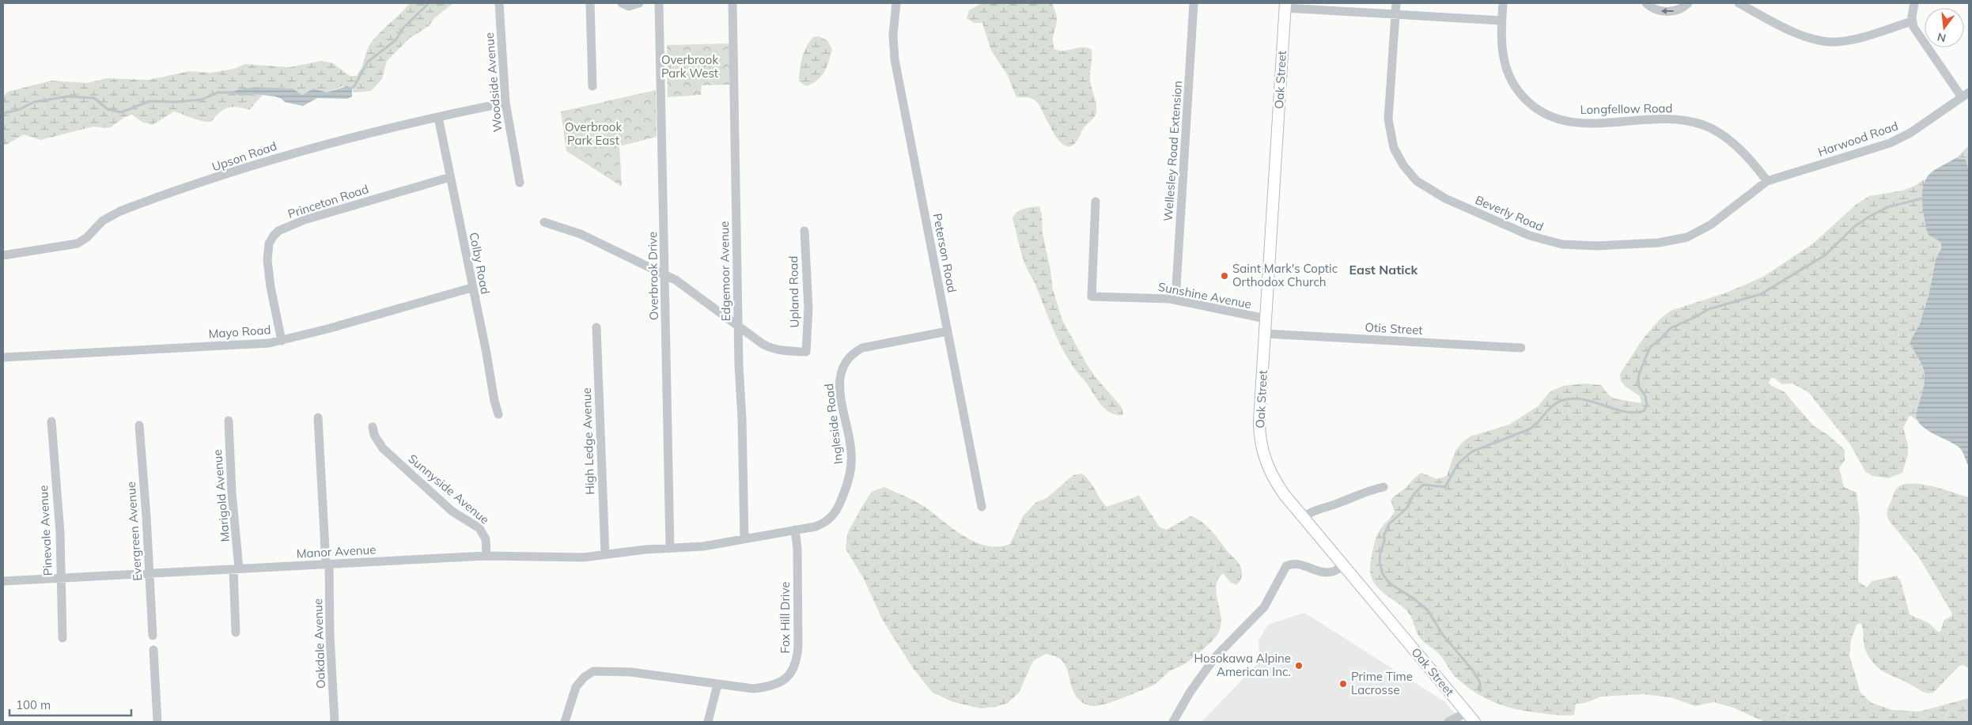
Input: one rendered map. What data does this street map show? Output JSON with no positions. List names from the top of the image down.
{
  "streets": {
    "main road": ["Oak Street"],
    "street": [
      "Woodside Avenue",
      "Longfellow Road",
      "Harwood Road",
      "Wellesley Road Extension",
      "Upson Road",
      "Princeton Road",
      "Beverly Road",
      "Peterson Road",
      "Colby Road",
      "Edgemoor Avenue",
      "Overbrook Drive",
      "Upland Road",
      "Sunshine Avenue",
      "Otis Street",
      "Mayo Road",
      "Ingleside Road",
      "High Ledge Avenue",
      "Sunnyside Avenue",
      "Marigold Avenue",
      "Pinevale Avenue",
      "Evergreen Avenue",
      "Manor Avenue",
      "Fox Hill Drive",
      "Oakdale Avenue"
    ]
  },
  "crossings": [
    ["Oak Street", "Sunshine Avenue"],
    ["Oak Street", "Otis Street"],
    ["Woodside Avenue", "Upson Road"],
    ["Longfellow Road", "Harwood Road"],
    ["Longfellow Road", "Beverly Road"],
    ["Harwood Road", "Beverly Road"],
    ["Wellesley Road Extension", "Sunshine Avenue"],
    ["Upson Road", "Colby Road"],
    ["Princeton Road", "Colby Road"],
    ["Princeton Road", "Mayo Road"],
    ["Peterson Road", "Ingleside Road"],
    ["Colby Road", "Mayo Road"],
    ["Edgemoor Avenue", "Upland Road"],
    ["Edgemoor Avenue", "Ingleside Road"],
    ["Overbrook Drive", "Ingleside Road"],
    ["Overbrook Drive", "Manor Avenue"],
    ["Ingleside Road", "Manor Avenue"],
    ["Ingleside Road", "Fox Hill Drive"],
    ["High Ledge Avenue", "Manor Avenue"],
    ["Sunnyside Avenue", "Manor Avenue"],
    ["Marigold Avenue", "Manor Avenue"],
    ["Pinevale Avenue", "Manor Avenue"],
    ["Evergreen Avenue", "Manor Avenue"],
    ["Manor Avenue", "Oakdale Avenue"]
  ],
  "districts": ["East Natick"],
  "parks": ["Overbrook Park West", "Overbrook Park East"],
  "places": ["Saint Mark's Coptic Orthodox Church", "Hosokawa Alpine American Inc.", "Prime Time Lacrosse"],
  "scale_bar": "100 m",
  "north": "bottom"
}
